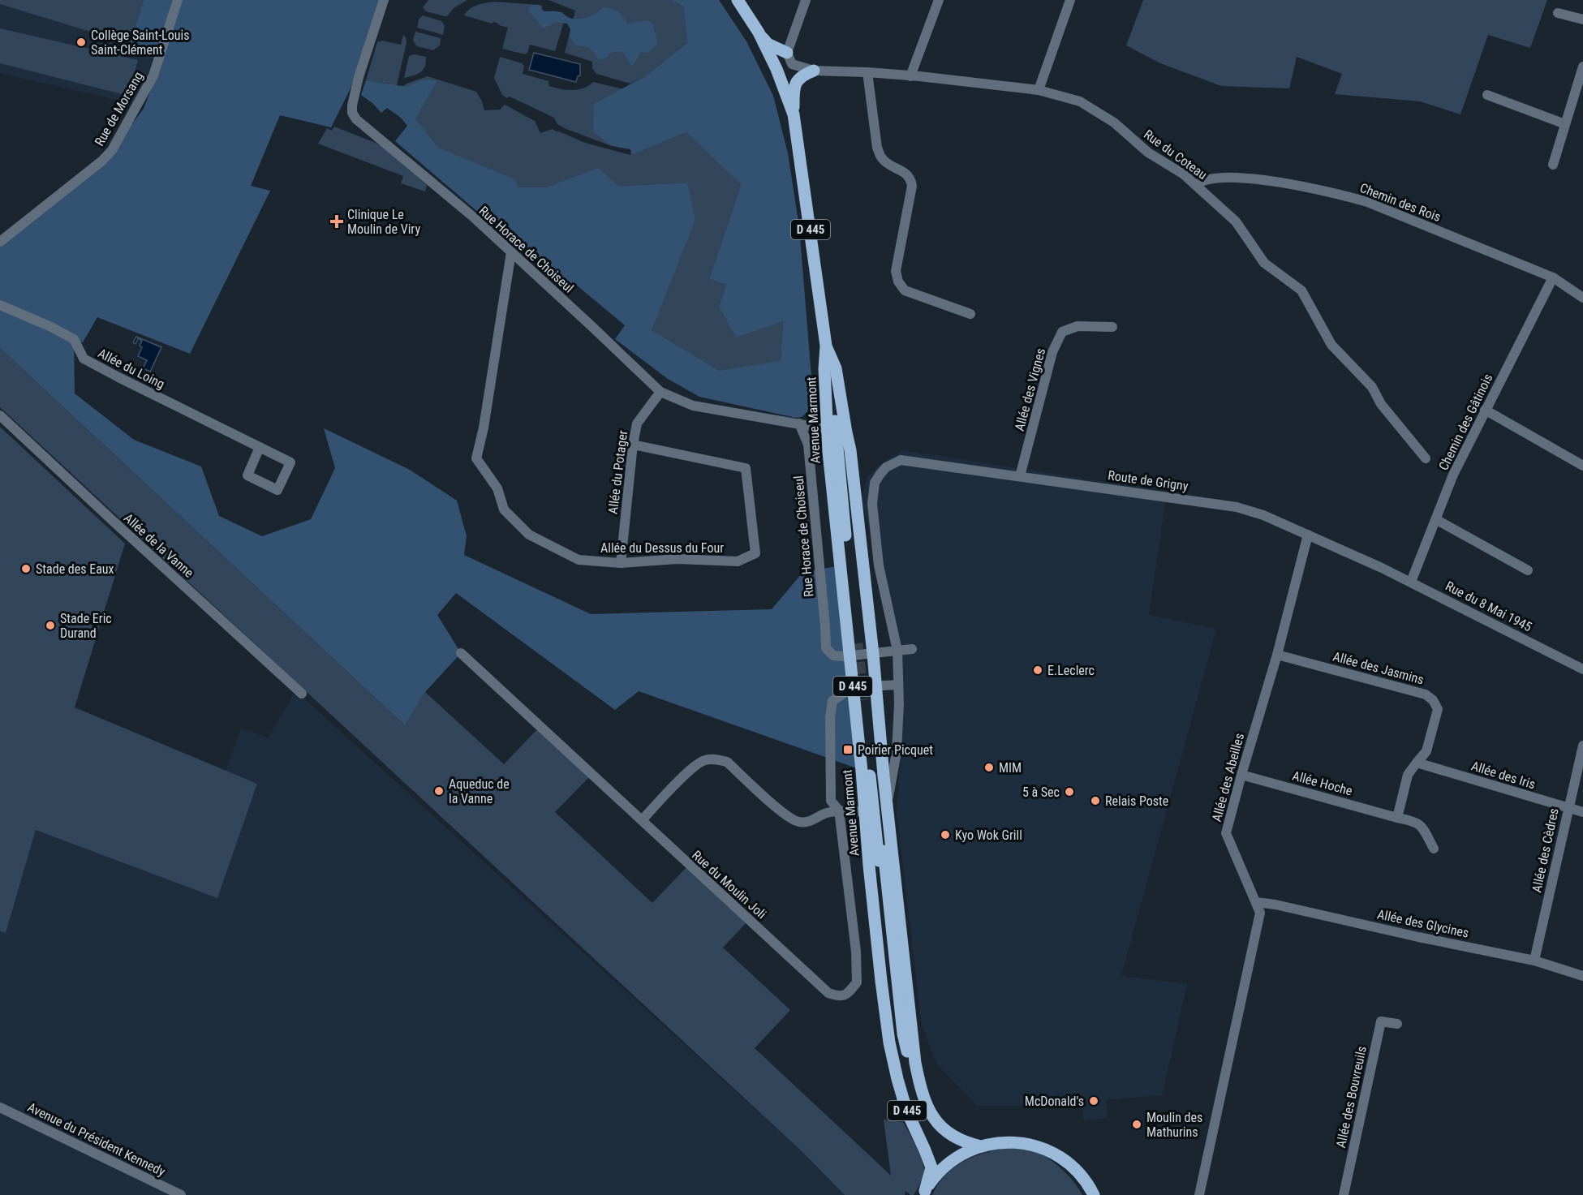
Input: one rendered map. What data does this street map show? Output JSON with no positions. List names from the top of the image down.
{
  "streets": {
    "main road": ["D 445", "Avenue Marmont"],
    "street": [
      "Rue de Morsang",
      "Rue du Coteau",
      "Chemin des Rois",
      "Rue Horace de Choiseul",
      "Allée du Loing",
      "Allée des Vignes",
      "Chemin des Gâtinois",
      "Allée du Potager",
      "Route de Grigny",
      "Allée de la Vanne",
      "Allée du Dessus du Four",
      "Rue du 8 Mai 1945",
      "Allée des Jasmins",
      "Allée des Iris",
      "Allée des Abeilles",
      "Allée Hoche",
      "Allée des Cèdres",
      "Rue du Moulin Joli",
      "Allée des Glycines",
      "Allée des Bouvreuils",
      "Avenue du Président Kennedy"
    ]
  },
  "crossings": [
    ["Rue du Coteau", "Chemin des Rois"],
    ["Chemin des Rois", "Chemin des Gâtinois"],
    ["Rue Horace de Choiseul", "Avenue Marmont"],
    ["Rue Horace de Choiseul", "Allée du Potager"],
    ["Rue Horace de Choiseul", "Allée du Dessus du Four"],
    ["Allée des Vignes", "Route de Grigny"],
    ["Chemin des Gâtinois", "Rue du 8 Mai 1945"],
    ["Allée du Potager", "Allée du Dessus du Four"],
    ["Route de Grigny", "Rue du 8 Mai 1945"],
    ["Route de Grigny", "Allée des Abeilles"],
    ["Allée des Jasmins", "Allée des Iris"],
    ["Allée des Jasmins", "Allée des Abeilles"],
    ["Allée des Iris", "Allée des Cèdres"],
    ["Allée des Abeilles", "Allée Hoche"],
    ["Allée des Abeilles", "Allée des Glycines"],
    ["Allée des Cèdres", "Allée des Glycines"]
  ],
  "places": {
    "other": [
      "Collège Saint-Louis Saint-Clément",
      "Stade des Eaux",
      "Stade Eric Durand",
      "E.Leclerc",
      "MIM",
      "Aqueduc de la Vanne",
      "5 à Sec",
      "Relais Poste",
      "Kyo Wok Grill",
      "McDonald's",
      "Moulin des Mathurins"
    ],
    "health": ["Clinique Le Moulin de Viry"],
    "transit": ["Poirier Picquet"]
  }
}
